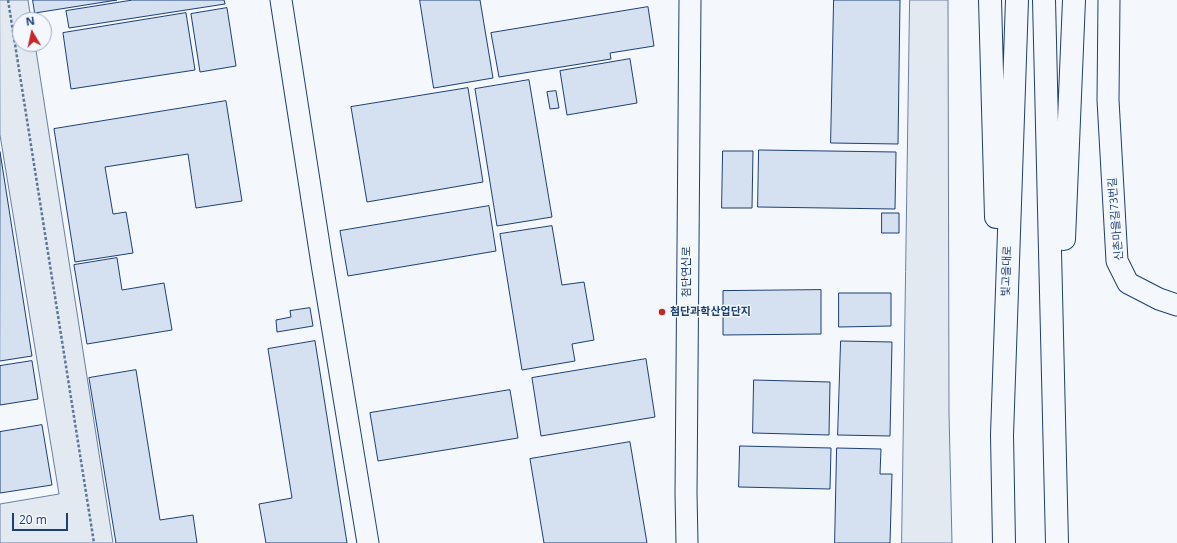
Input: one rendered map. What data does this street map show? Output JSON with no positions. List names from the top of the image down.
{
  "streets": {
    "main road": ["빛고을대로"],
    "street": ["신촌마을길73번길", "첨단연신로"]
  },
  "places": ["첨단과학산업단지"],
  "scale_bar": "20 m",
  "north": "top"
}
